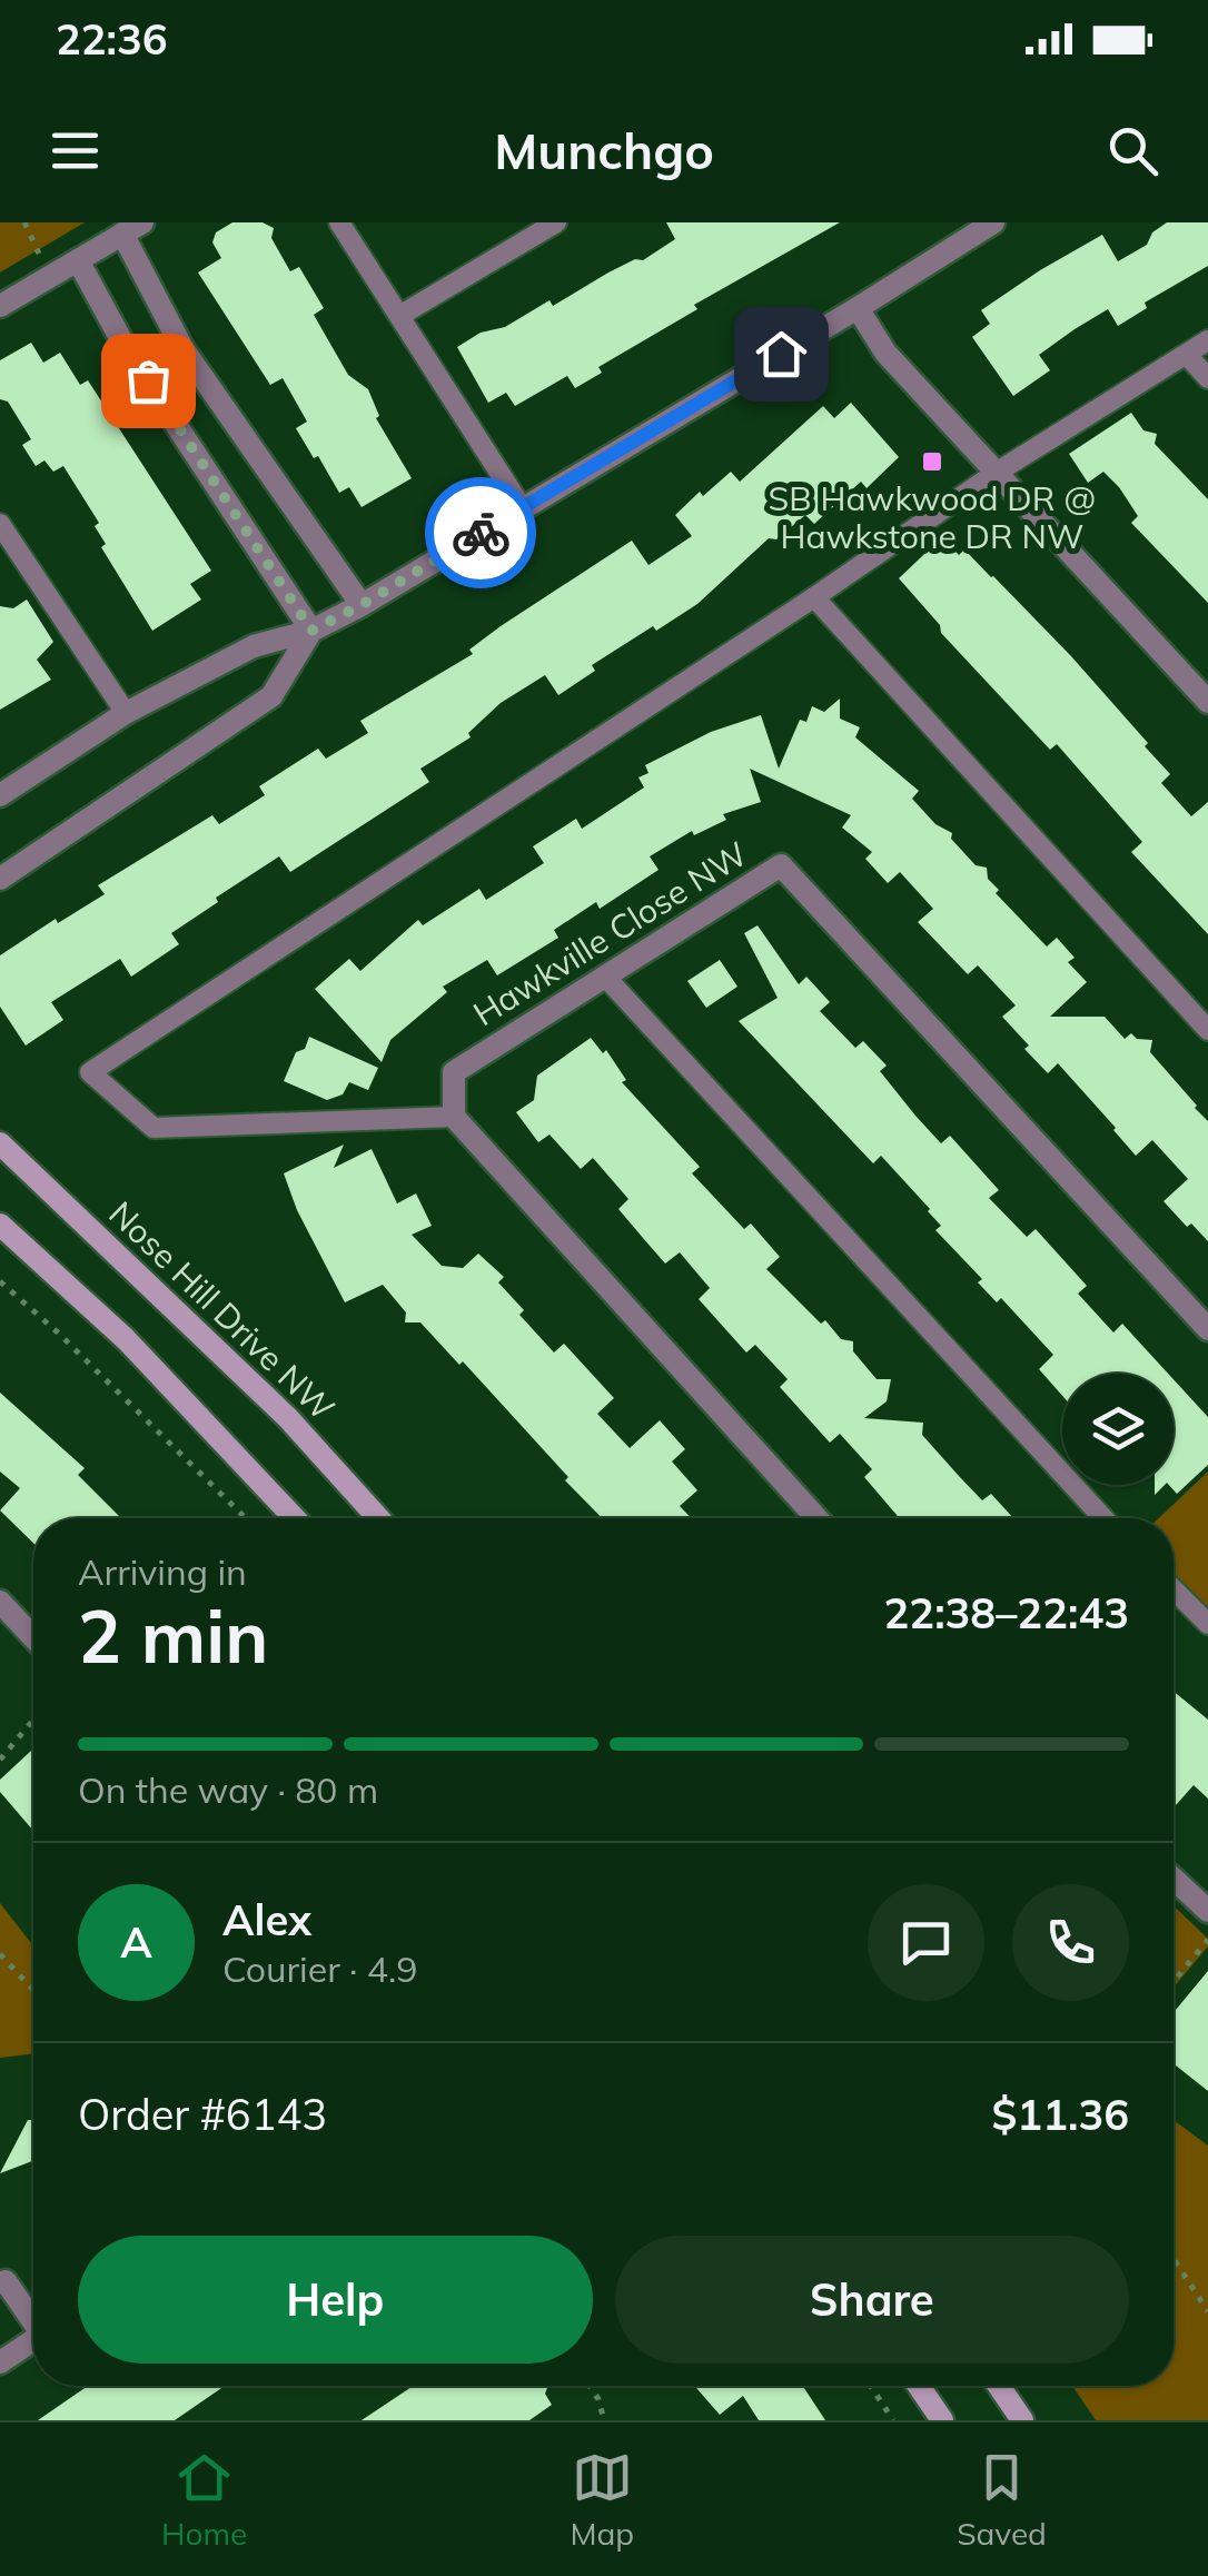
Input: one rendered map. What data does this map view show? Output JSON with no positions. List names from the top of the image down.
{
  "streets": {
    "main road": ["Nose Hill Drive NW"],
    "street": ["Hawkville Close NW"]
  },
  "places": {
    "transit": ["SB Hawkwood DR @ Hawkstone DR NW"]
  },
  "page": {
    "status": "22:36",
    "header": "Munchgo",
    "heading": ["2 min", "Arriving in", "22:38–22:43"],
    "panel": [
      "Alex",
      "Courier · 4.9",
      "Order #6143",
      "$11.36"
    ],
    "bar": "On the way · 80 m",
    "round": "A",
    "buttons": ["Help", "Share"],
    "tabs": ["Home", "Map", "Saved"]
  }
}
